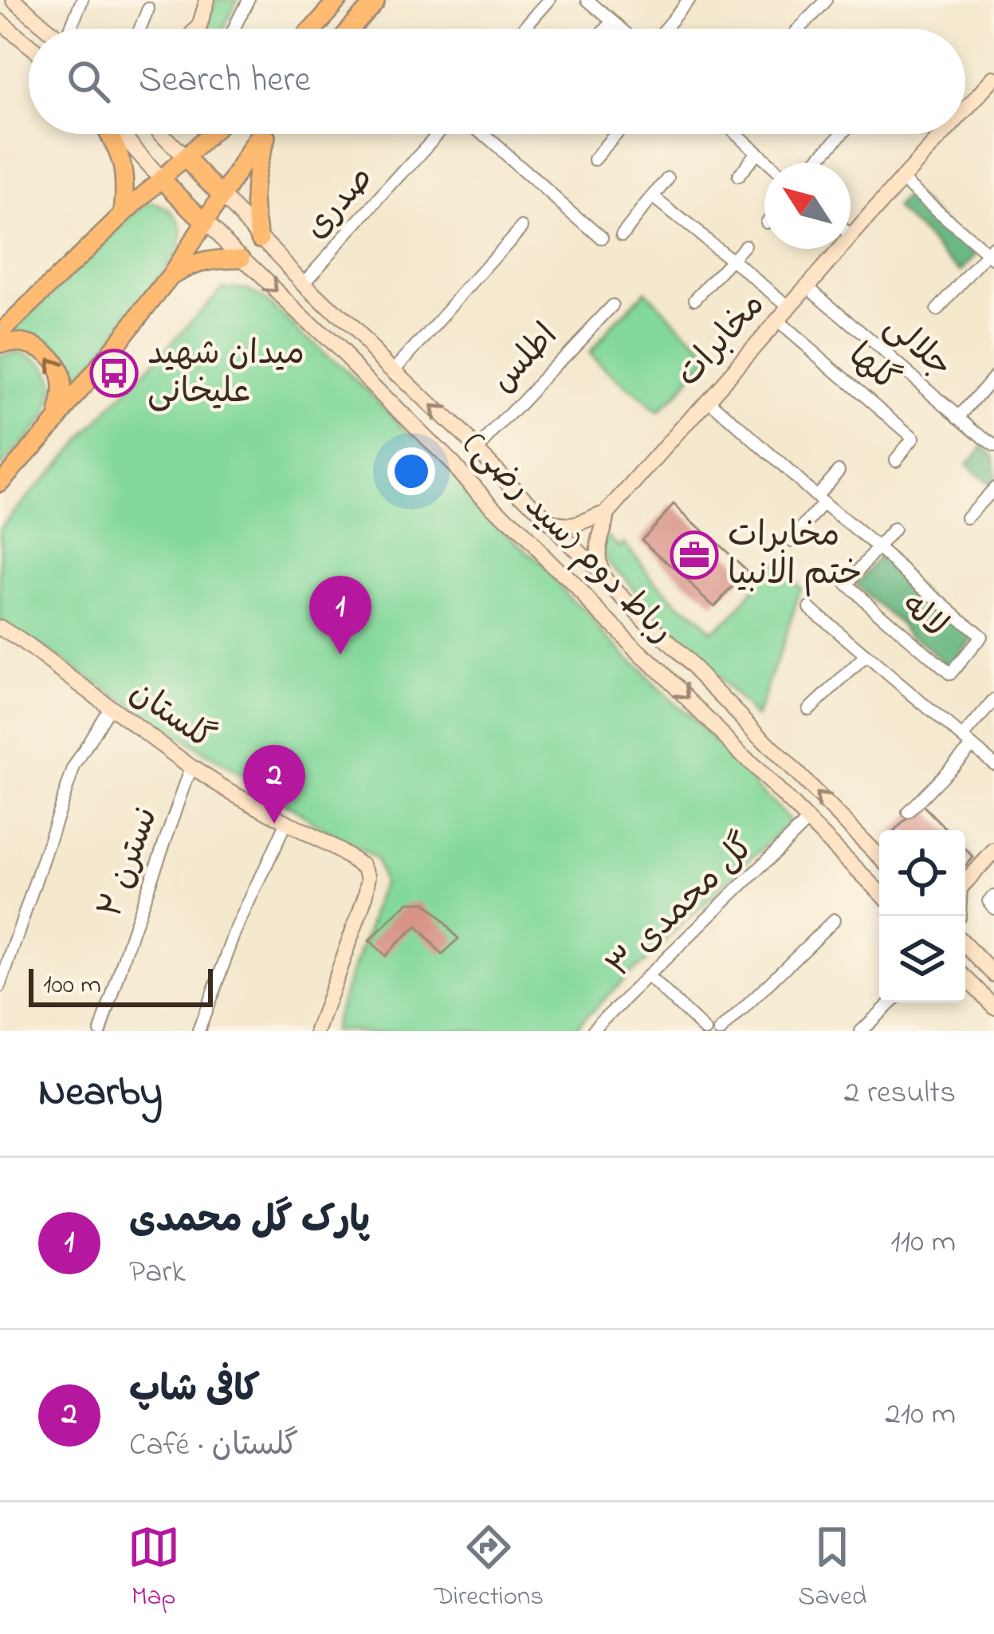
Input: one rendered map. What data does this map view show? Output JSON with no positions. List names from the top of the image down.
{
  "streets": {
    "main road": ["مخابرات", "رباط دوم (سید رضی)", "گلستان"],
    "street": [
      "صدری",
      "جلالی",
      "اطلس",
      "گلها",
      "لاله",
      "نسترن ۲",
      "گل محمدی ۳"
    ]
  },
  "crossings": [
    ["صدری", "رباط دوم (سید رضی)"],
    ["مخابرات", "جلالی"],
    ["مخابرات", "گلها"],
    ["مخابرات", "لاله"],
    ["اطلس", "رباط دوم (سید رضی)"],
    ["رباط دوم (سید رضی)", "گل محمدی ۳"],
    ["گلستان", "نسترن ۲"]
  ],
  "places": {
    "bus stop": ["میدان شهید علیخانی"],
    "office": ["مخابرات ختم الانبیا"]
  },
  "scale_bar": "100 m",
  "north": "top left",
  "page": {
    "search": "Search here",
    "pins": ["1", "2"],
    "scale": "100 m",
    "heading": ["Nearby", "2 results"],
    "list": [
      {
        "mark": "1",
        "name": "پارک گل محمدی",
        "note": "Park",
        "value": "110 m"
      },
      {
        "mark": "2",
        "name": "کافی شاپ",
        "note": "Café · گلستان",
        "value": "210 m"
      }
    ],
    "nav": ["Map", "Directions", "Saved"]
  }
}
